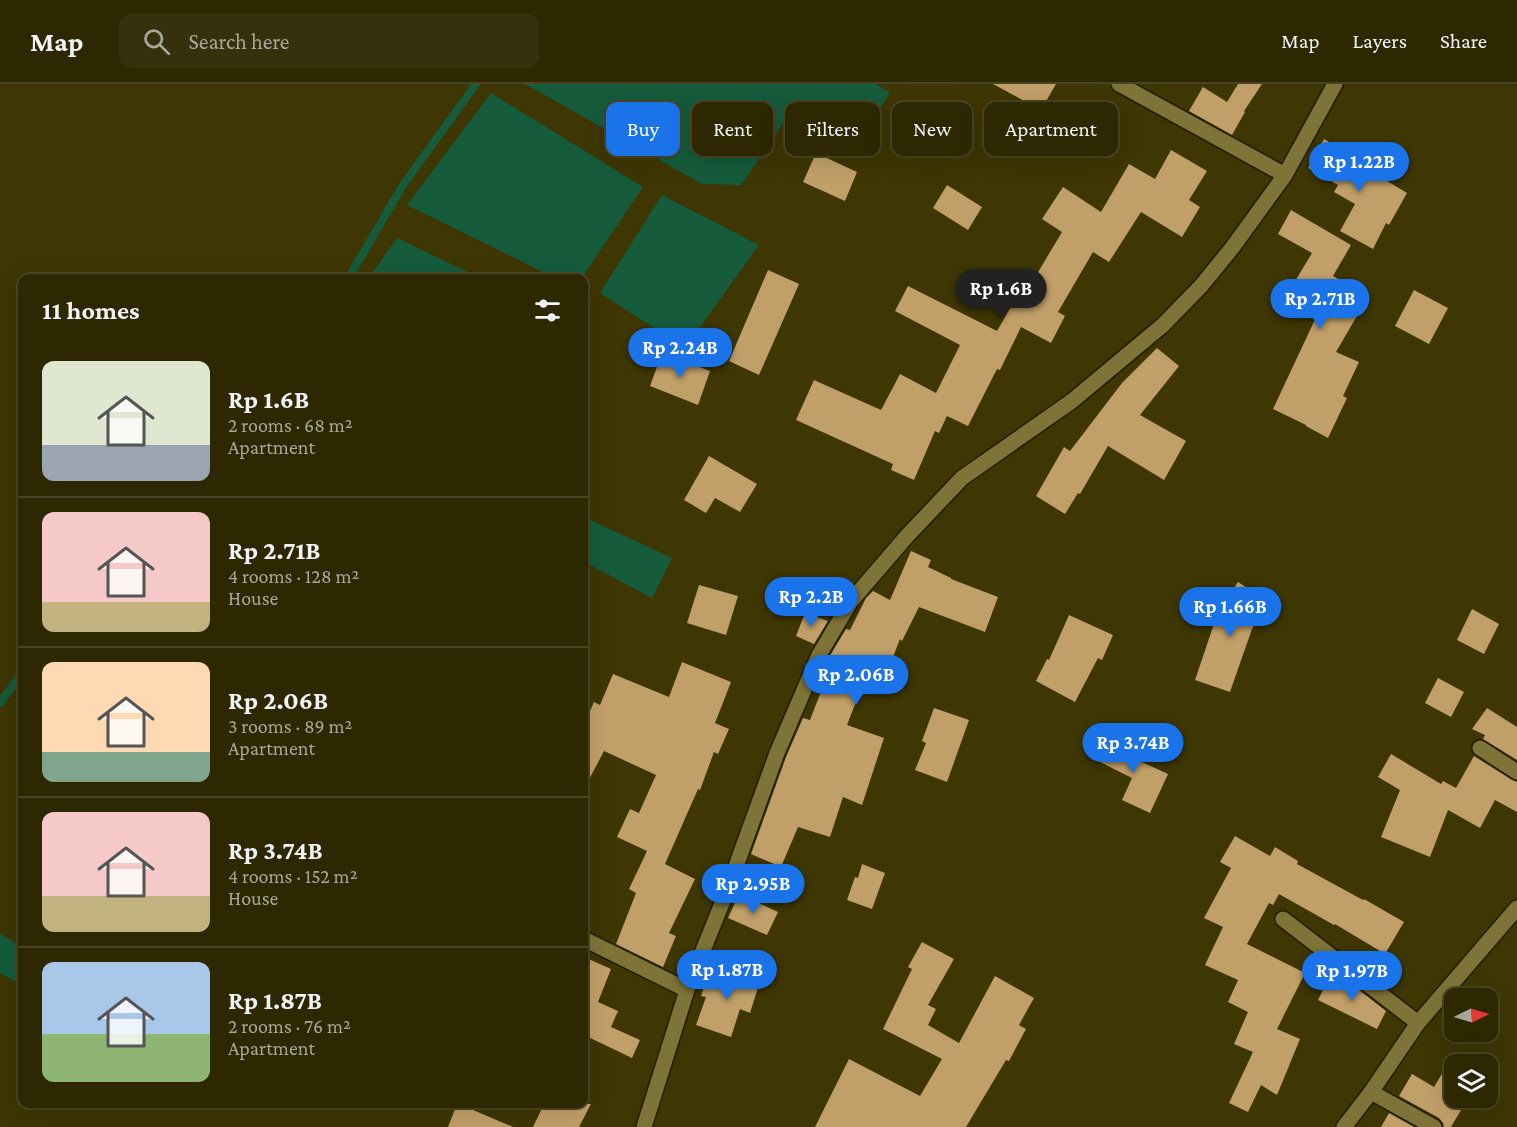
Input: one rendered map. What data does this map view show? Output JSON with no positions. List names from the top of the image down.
{
  "north": "right",
  "page": {
    "header": "Map",
    "search": "Search here",
    "nav": ["Map", "Layers", "Share"],
    "chip": [
      "Buy",
      "Rent",
      "Filters",
      "New",
      "Apartment"
    ],
    "price": [
      "Rp 1.22B",
      "Rp 1.6B",
      "Rp 2.71B",
      "Rp 2.24B",
      "Rp 2.2B",
      "Rp 1.66B",
      "Rp 2.06B",
      "Rp 3.74B",
      "Rp 2.95B",
      "Rp 1.87B",
      "Rp 1.97B"
    ],
    "heading": "11 homes",
    "list": [
      {
        "name": "Rp 1.6B",
        "note": "2 rooms · 68 m² · Apartment"
      },
      {
        "name": "Rp 2.71B",
        "note": "4 rooms · 128 m² · House"
      },
      {
        "name": "Rp 2.06B",
        "note": "3 rooms · 89 m² · Apartment"
      },
      {
        "name": "Rp 3.74B",
        "note": "4 rooms · 152 m² · House"
      },
      {
        "name": "Rp 1.87B",
        "note": "2 rooms · 76 m² · Apartment"
      }
    ]
  }
}
